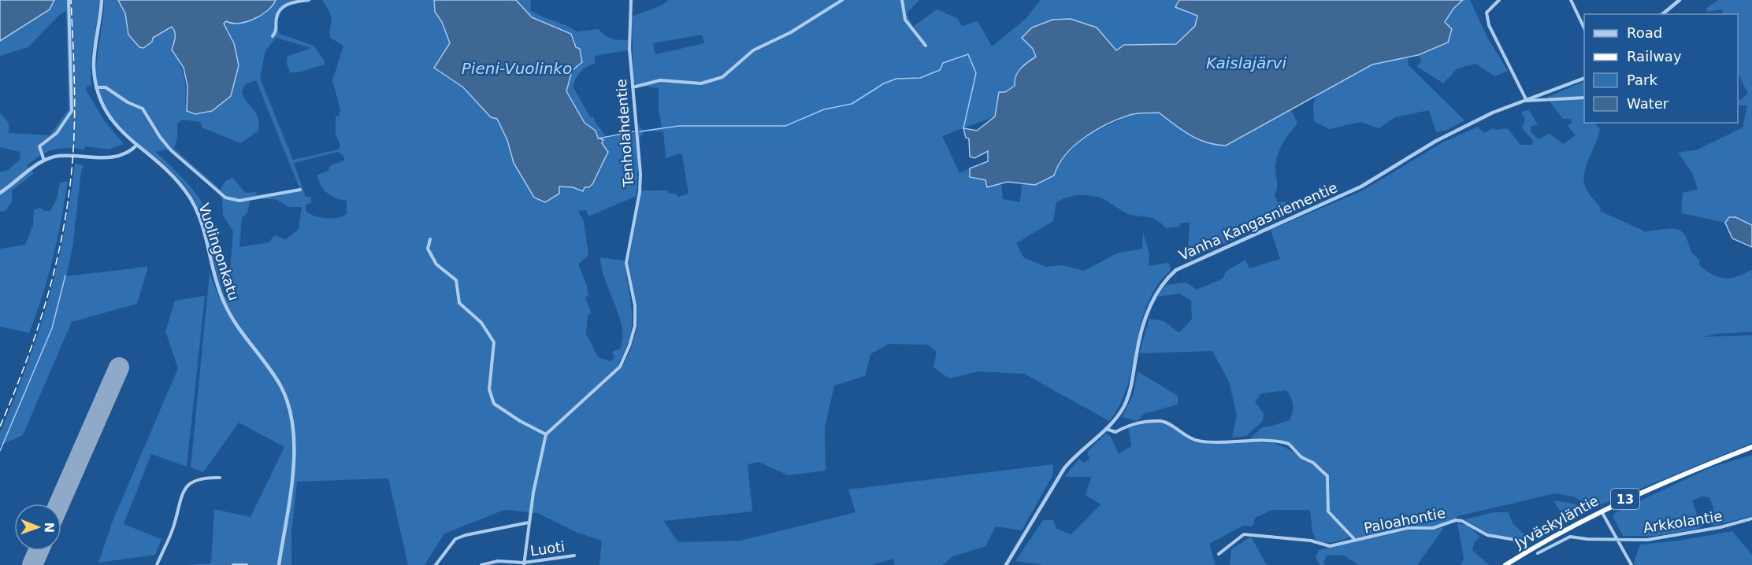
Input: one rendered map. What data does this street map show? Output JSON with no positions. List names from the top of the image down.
{
  "streets": {
    "highway": ["13", "Jyväskyläntie"],
    "street": [
      "Tenholahdentie",
      "Vanha Kangasniementie",
      "Vuolingonkatu",
      "Paloahontie",
      "Arkkolantie",
      "Luoti"
    ]
  },
  "crossings": [
    ["Paloahontie", "Jyväskyläntie"]
  ],
  "water": ["Kaislajärvi", "Pieni-Vuolinko"],
  "legend": [
    "Road",
    "Railway",
    "Park",
    "Water"
  ],
  "north": "right"
}
